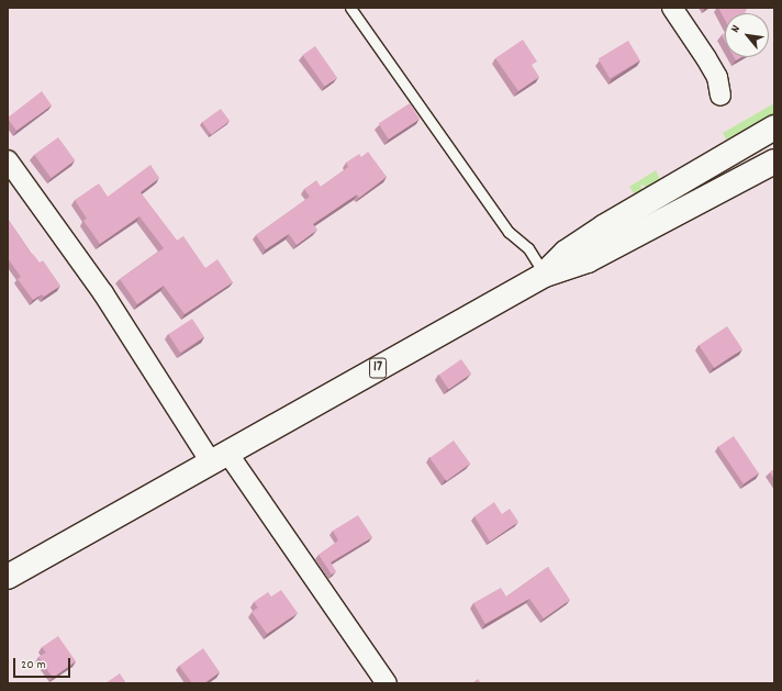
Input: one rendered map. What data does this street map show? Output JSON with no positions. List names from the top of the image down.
{
  "streets": {
    "highway": ["17"]
  },
  "scale_bar": "20 m",
  "north": "top left"
}
